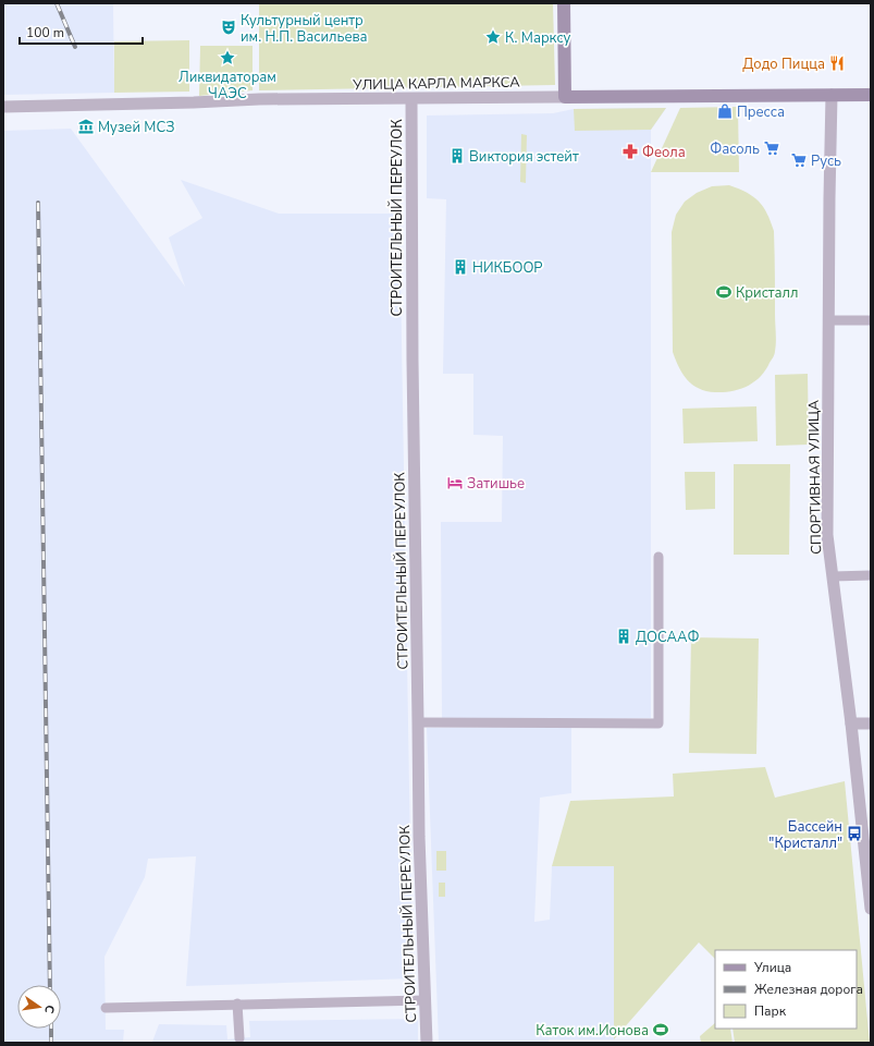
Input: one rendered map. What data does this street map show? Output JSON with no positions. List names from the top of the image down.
{
  "streets": {
    "main road": ["УЛИЦА КАРЛА МАРКСА"],
    "street": ["СТРОИТЕЛЬНЫЙ ПЕРЕУЛОК", "СПОРТИВНАЯ УЛИЦА"]
  },
  "crossings": [
    ["УЛИЦА КАРЛА МАРКСА", "СТРОИТЕЛЬНЫЙ ПЕРЕУЛОК"],
    ["УЛИЦА КАРЛА МАРКСА", "СПОРТИВНАЯ УЛИЦА"]
  ],
  "places": {
    "theatre": ["Культурный центр им. Н.П. Васильева"],
    "place": ["К. Марксу", "Ликвидаторам ЧАЭС"],
    "restaurant": ["Додо Пицца"],
    "shop": ["Пресса"],
    "museum": ["Музей МСЗ"],
    "supermarket": ["Фасоль", "Русь"],
    "pharmacy": ["Феола"],
    "building": ["Виктория эстейт", "НИКБООР", "ДОСААФ"],
    "sports": ["Кристалл", "Каток им.Ионова"],
    "hotel": ["Затишье"],
    "bus stop": ["Бассейн \"Кристалл\""]
  },
  "legend": ["Улица", "Железная дорога", "Парк"],
  "scale_bar": "100 m",
  "north": "right"
}
